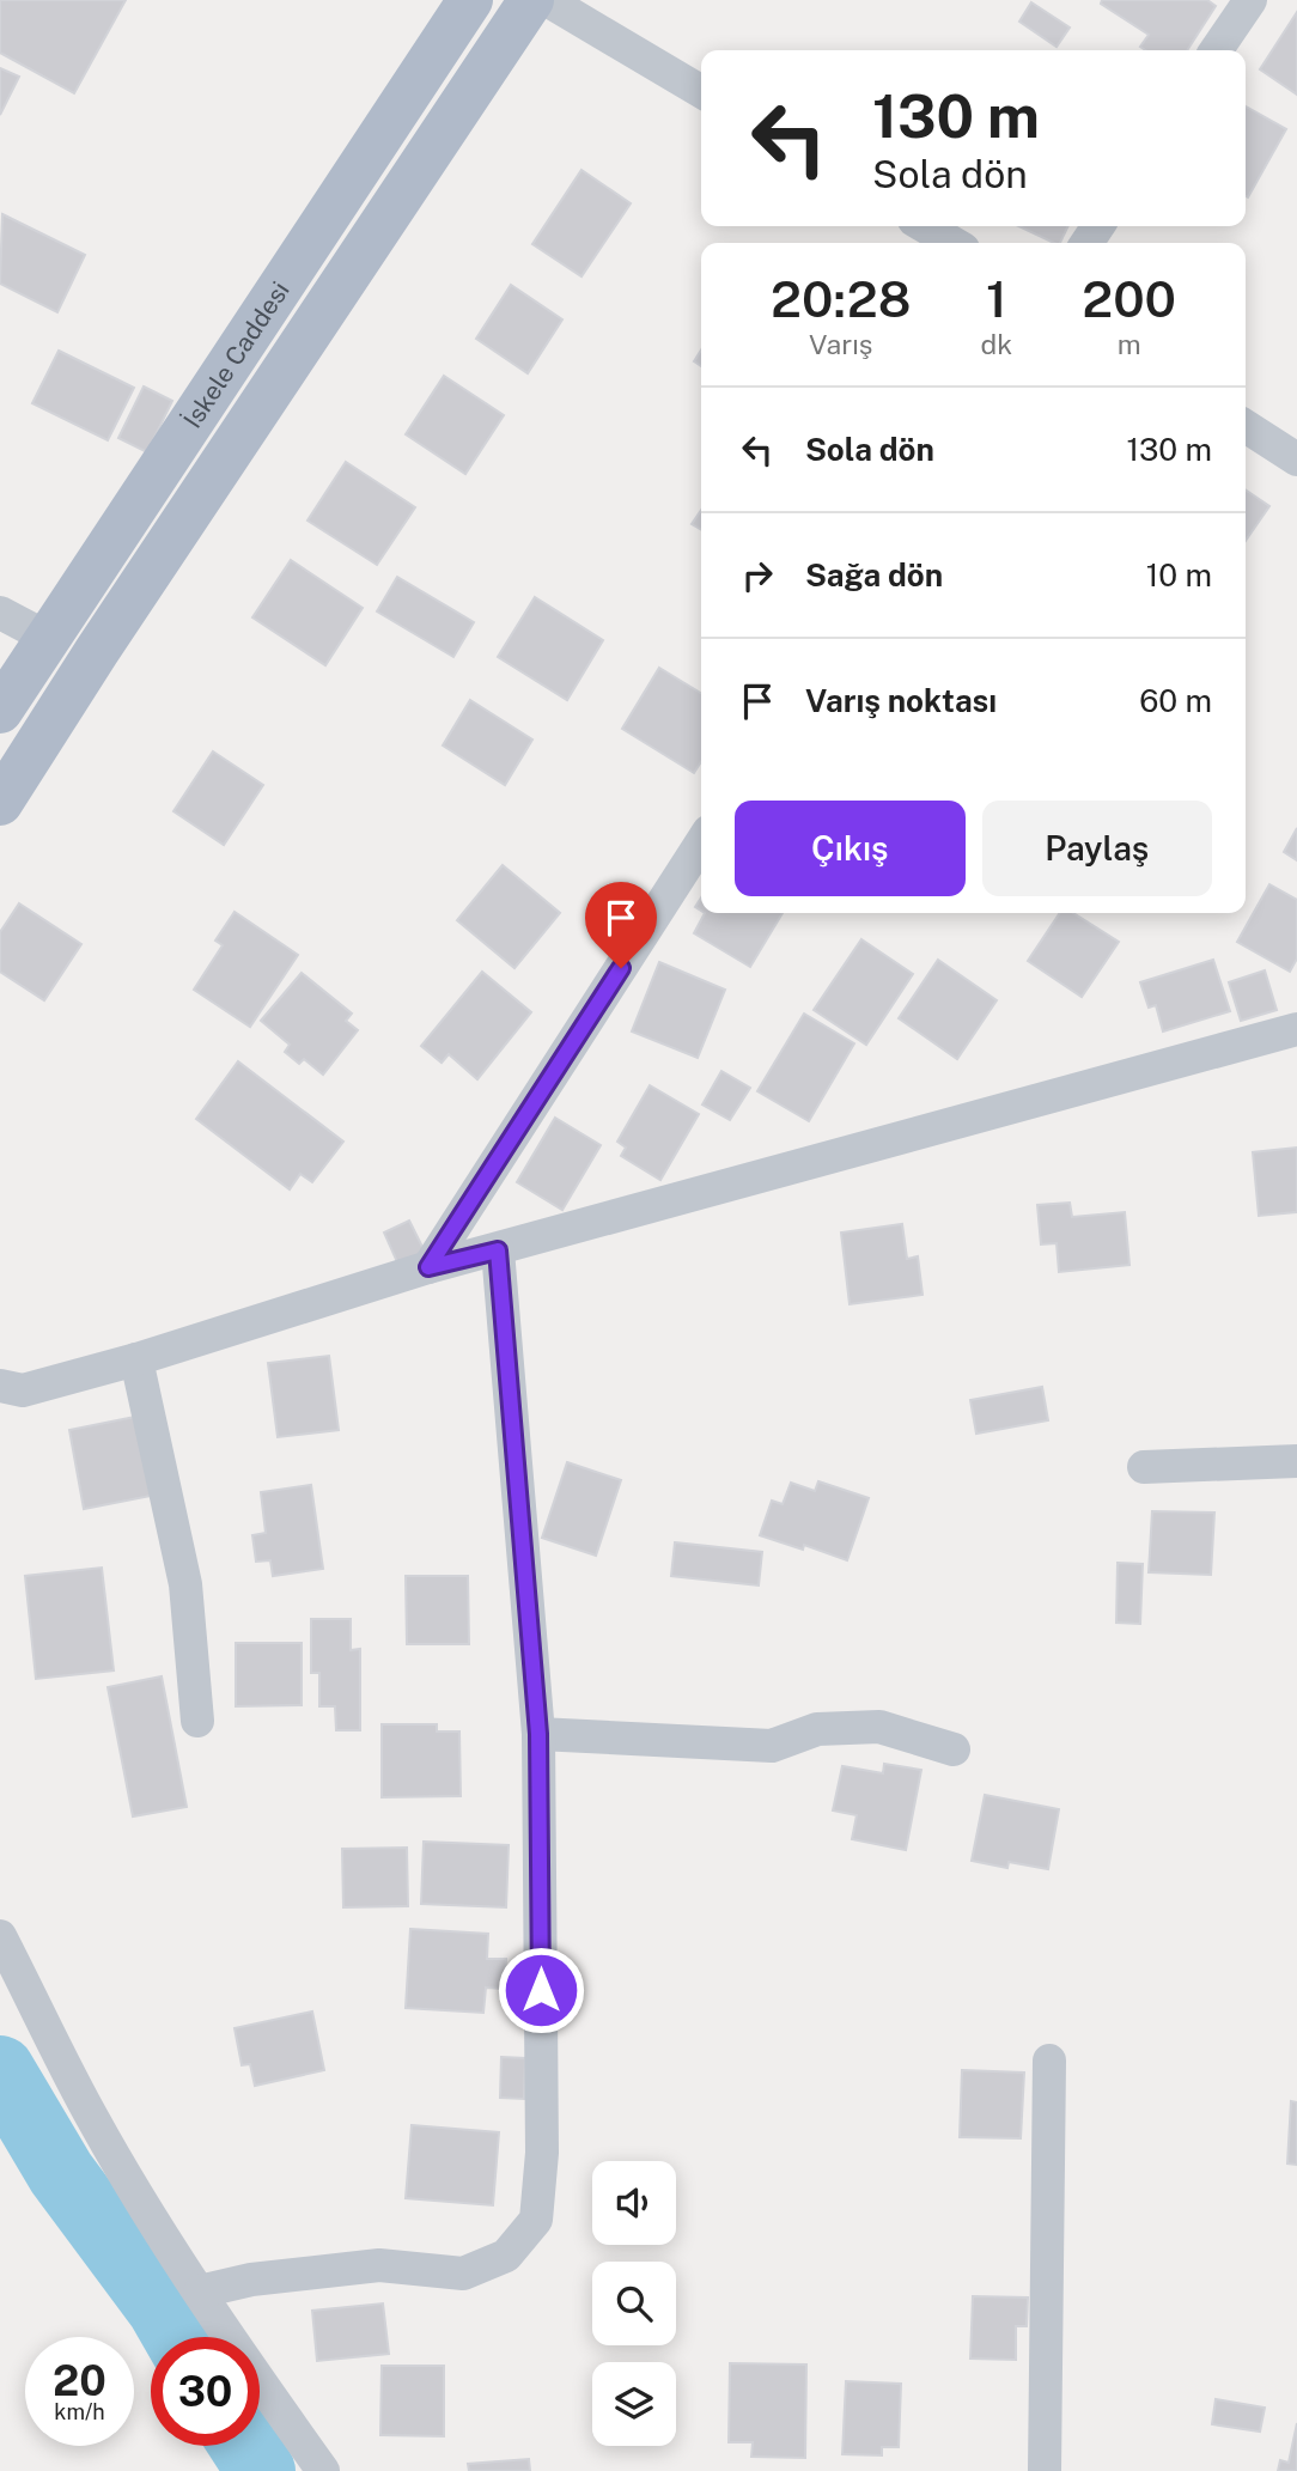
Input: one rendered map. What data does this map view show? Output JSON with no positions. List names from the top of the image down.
{
  "streets": {
    "main road": ["İskele Caddesi"]
  },
  "page": {
    "turn": ["130 m", "Sola dön"],
    "eta": [
      "20:28",
      "Varış",
      "1",
      "dk",
      "200",
      "m"
    ],
    "list": [
      {
        "name": "Sola dön",
        "value": "130 m"
      },
      {
        "name": "Sağa dön",
        "value": "10 m"
      },
      {
        "name": "Varış noktası",
        "value": "60 m"
      }
    ],
    "buttons": ["Çıkış", "Paylaş"],
    "speed": "20 km/h",
    "limit": "30"
  }
}
